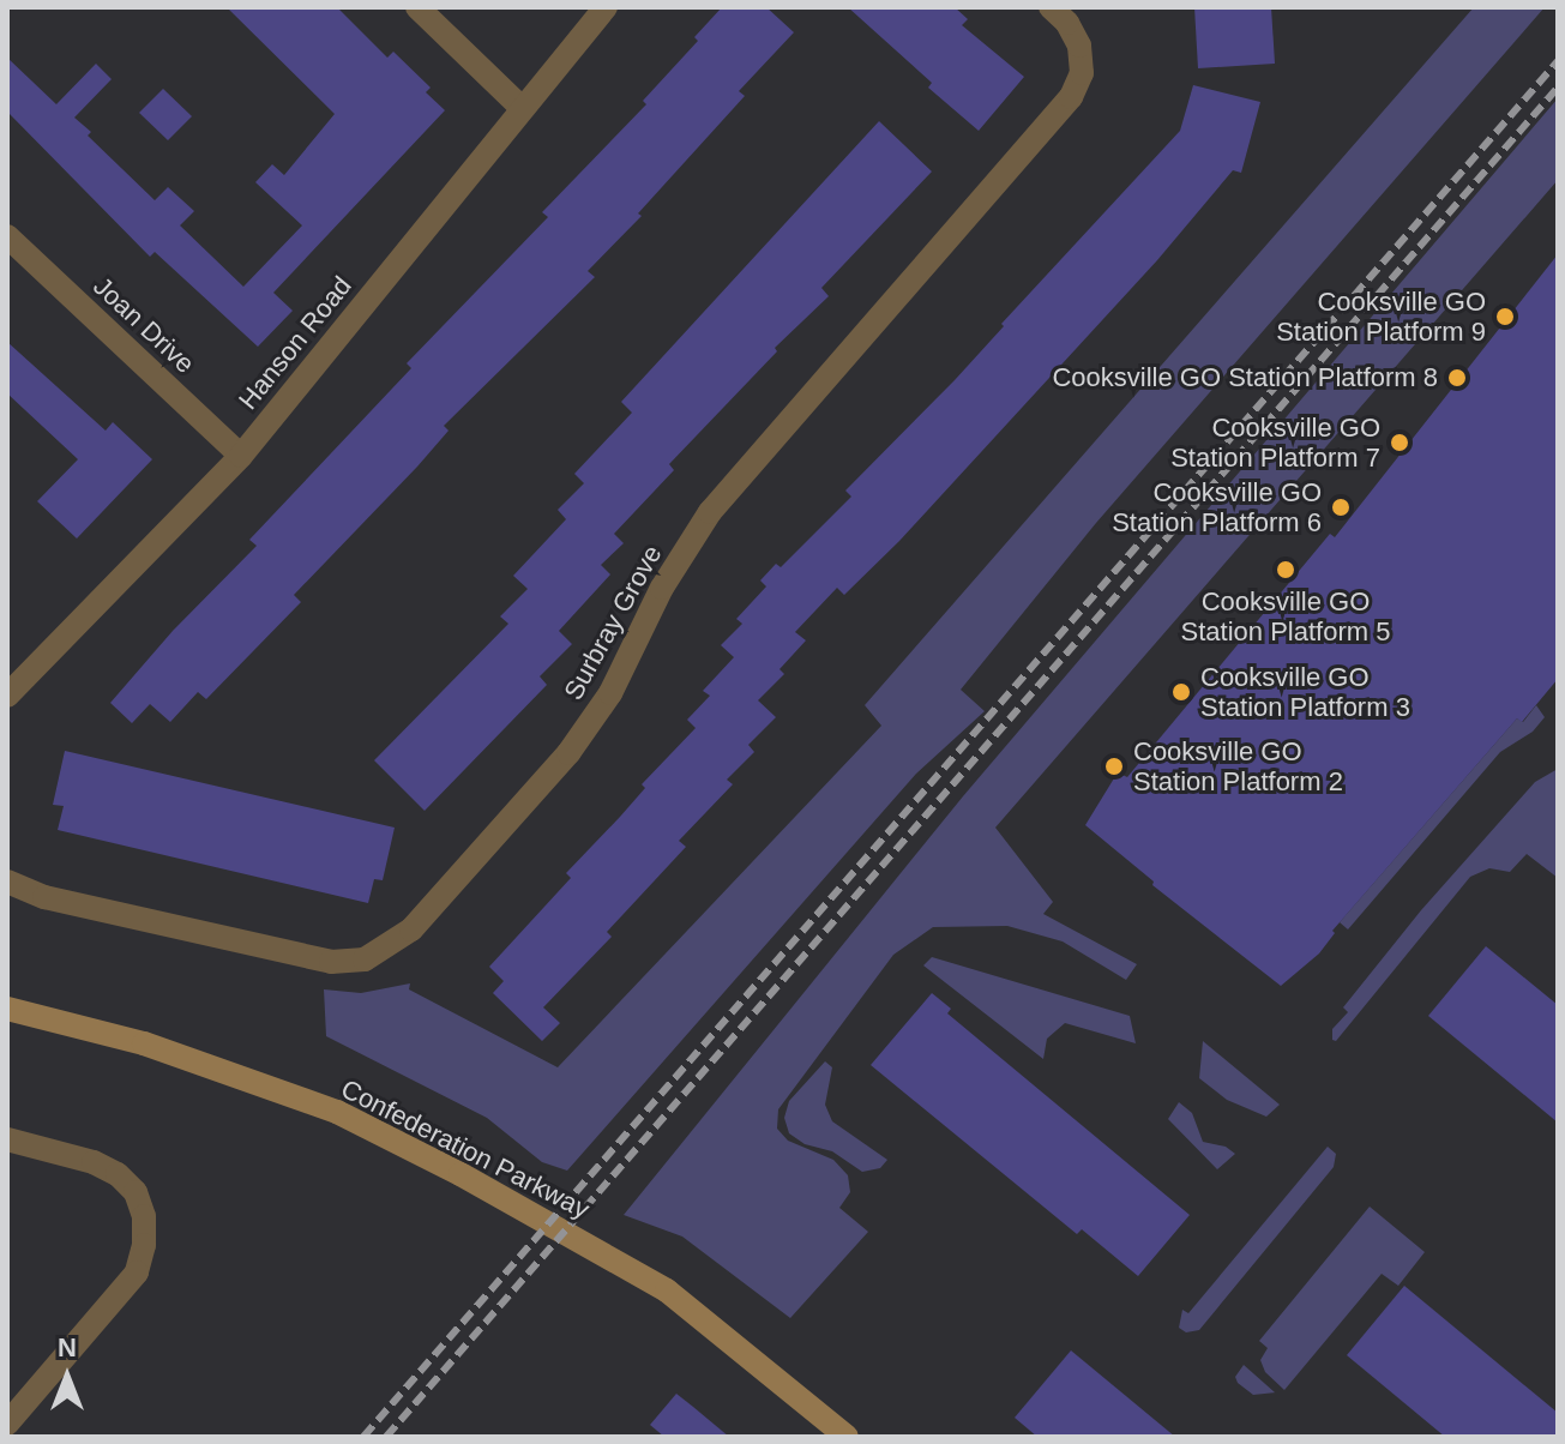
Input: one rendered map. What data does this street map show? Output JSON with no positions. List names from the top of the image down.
{
  "streets": {
    "street": [
      "Joan Drive",
      "Hanson Road",
      "Surbray Grove",
      "Confederation Parkway"
    ]
  },
  "crossings": [
    ["Joan Drive", "Hanson Road"]
  ],
  "places": [
    "Cooksville GO Station Platform 9",
    "Cooksville GO Station Platform 8",
    "Cooksville GO Station Platform 7",
    "Cooksville GO Station Platform 6",
    "Cooksville GO Station Platform 5",
    "Cooksville GO Station Platform 3",
    "Cooksville GO Station Platform 2"
  ],
  "north": "top"
}
